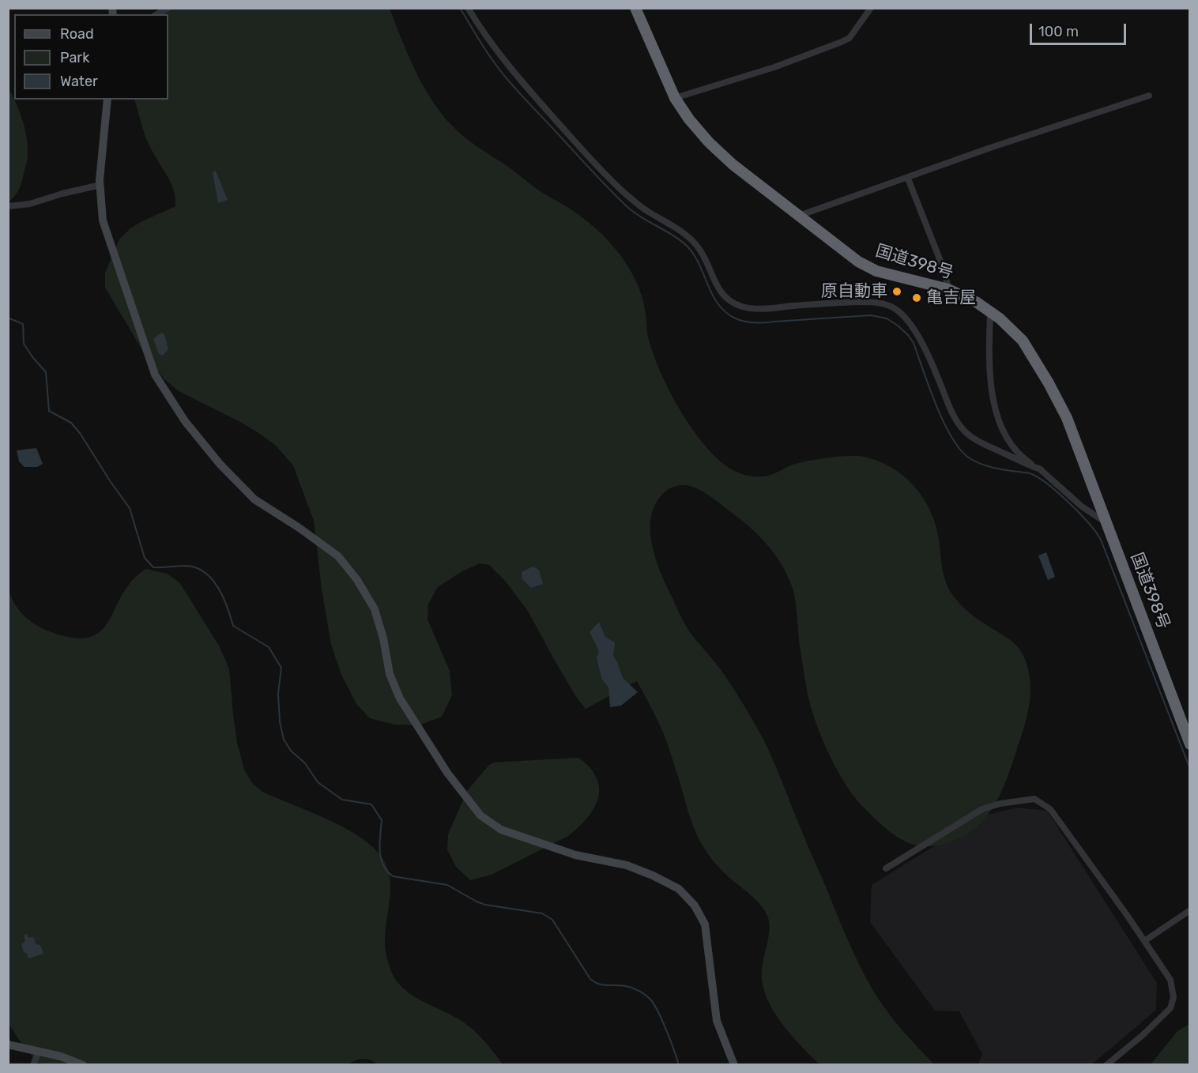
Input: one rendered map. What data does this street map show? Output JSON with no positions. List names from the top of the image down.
{
  "streets": {
    "highway": ["国道398号"]
  },
  "places": ["原自動車", "亀吉屋"],
  "legend": ["Road", "Park", "Water"],
  "scale_bar": "100 m"
}
